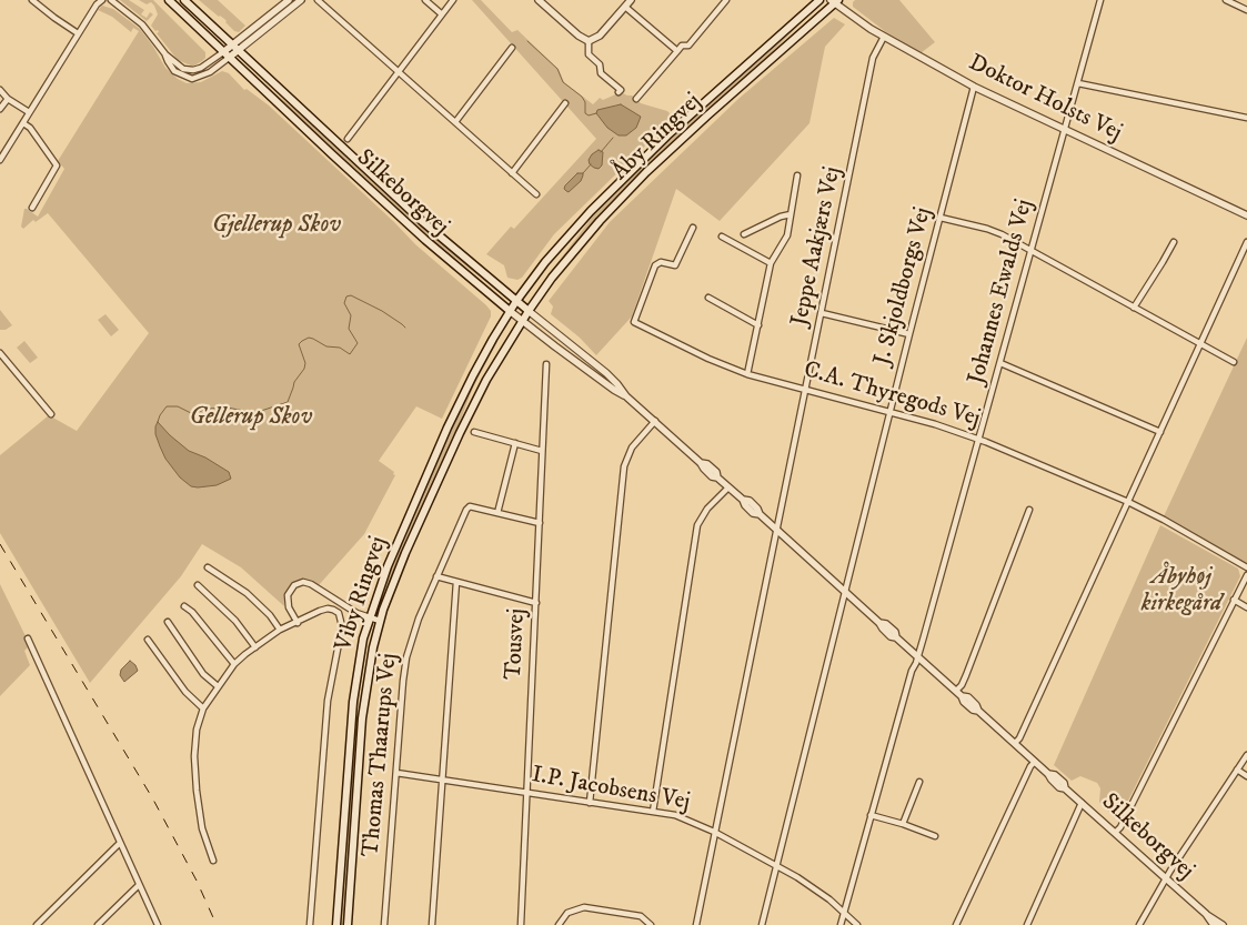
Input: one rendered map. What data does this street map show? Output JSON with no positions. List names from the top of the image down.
{
  "streets": {
    "main road": ["Åby Ringvej", "Silkeborgvej", "Viby Ringvej"],
    "street": [
      "Doktor Holsts Vej",
      "Jeppe Aakjærs Vej",
      "J. Skjoldborgs Vej",
      "Johannes Ewalds Vej",
      "C.A. Thyregods Vej",
      "Tousvej",
      "Thomas Thaarups Vej",
      "I.P. Jacobsens Vej"
    ]
  },
  "crossings": [
    ["Doktor Holsts Vej", "Åby Ringvej"],
    ["Doktor Holsts Vej", "Jeppe Aakjærs Vej"],
    ["Doktor Holsts Vej", "J. Skjoldborgs Vej"],
    ["Doktor Holsts Vej", "Johannes Ewalds Vej"],
    ["Åby Ringvej", "Silkeborgvej"],
    ["Åby Ringvej", "Viby Ringvej"],
    ["Silkeborgvej", "Jeppe Aakjærs Vej"],
    ["Silkeborgvej", "J. Skjoldborgs Vej"],
    ["Silkeborgvej", "Johannes Ewalds Vej"],
    ["Silkeborgvej", "Viby Ringvej"],
    ["Jeppe Aakjærs Vej", "C.A. Thyregods Vej"],
    ["Jeppe Aakjærs Vej", "I.P. Jacobsens Vej"],
    ["J. Skjoldborgs Vej", "C.A. Thyregods Vej"],
    ["J. Skjoldborgs Vej", "I.P. Jacobsens Vej"],
    ["Johannes Ewalds Vej", "C.A. Thyregods Vej"],
    ["Johannes Ewalds Vej", "I.P. Jacobsens Vej"],
    ["Tousvej", "Thomas Thaarups Vej"],
    ["Tousvej", "I.P. Jacobsens Vej"],
    ["Thomas Thaarups Vej", "I.P. Jacobsens Vej"]
  ],
  "parks": ["Gjellerup Skov", "Gellerup Skov", "Åbyhøj kirkegård"]
}
